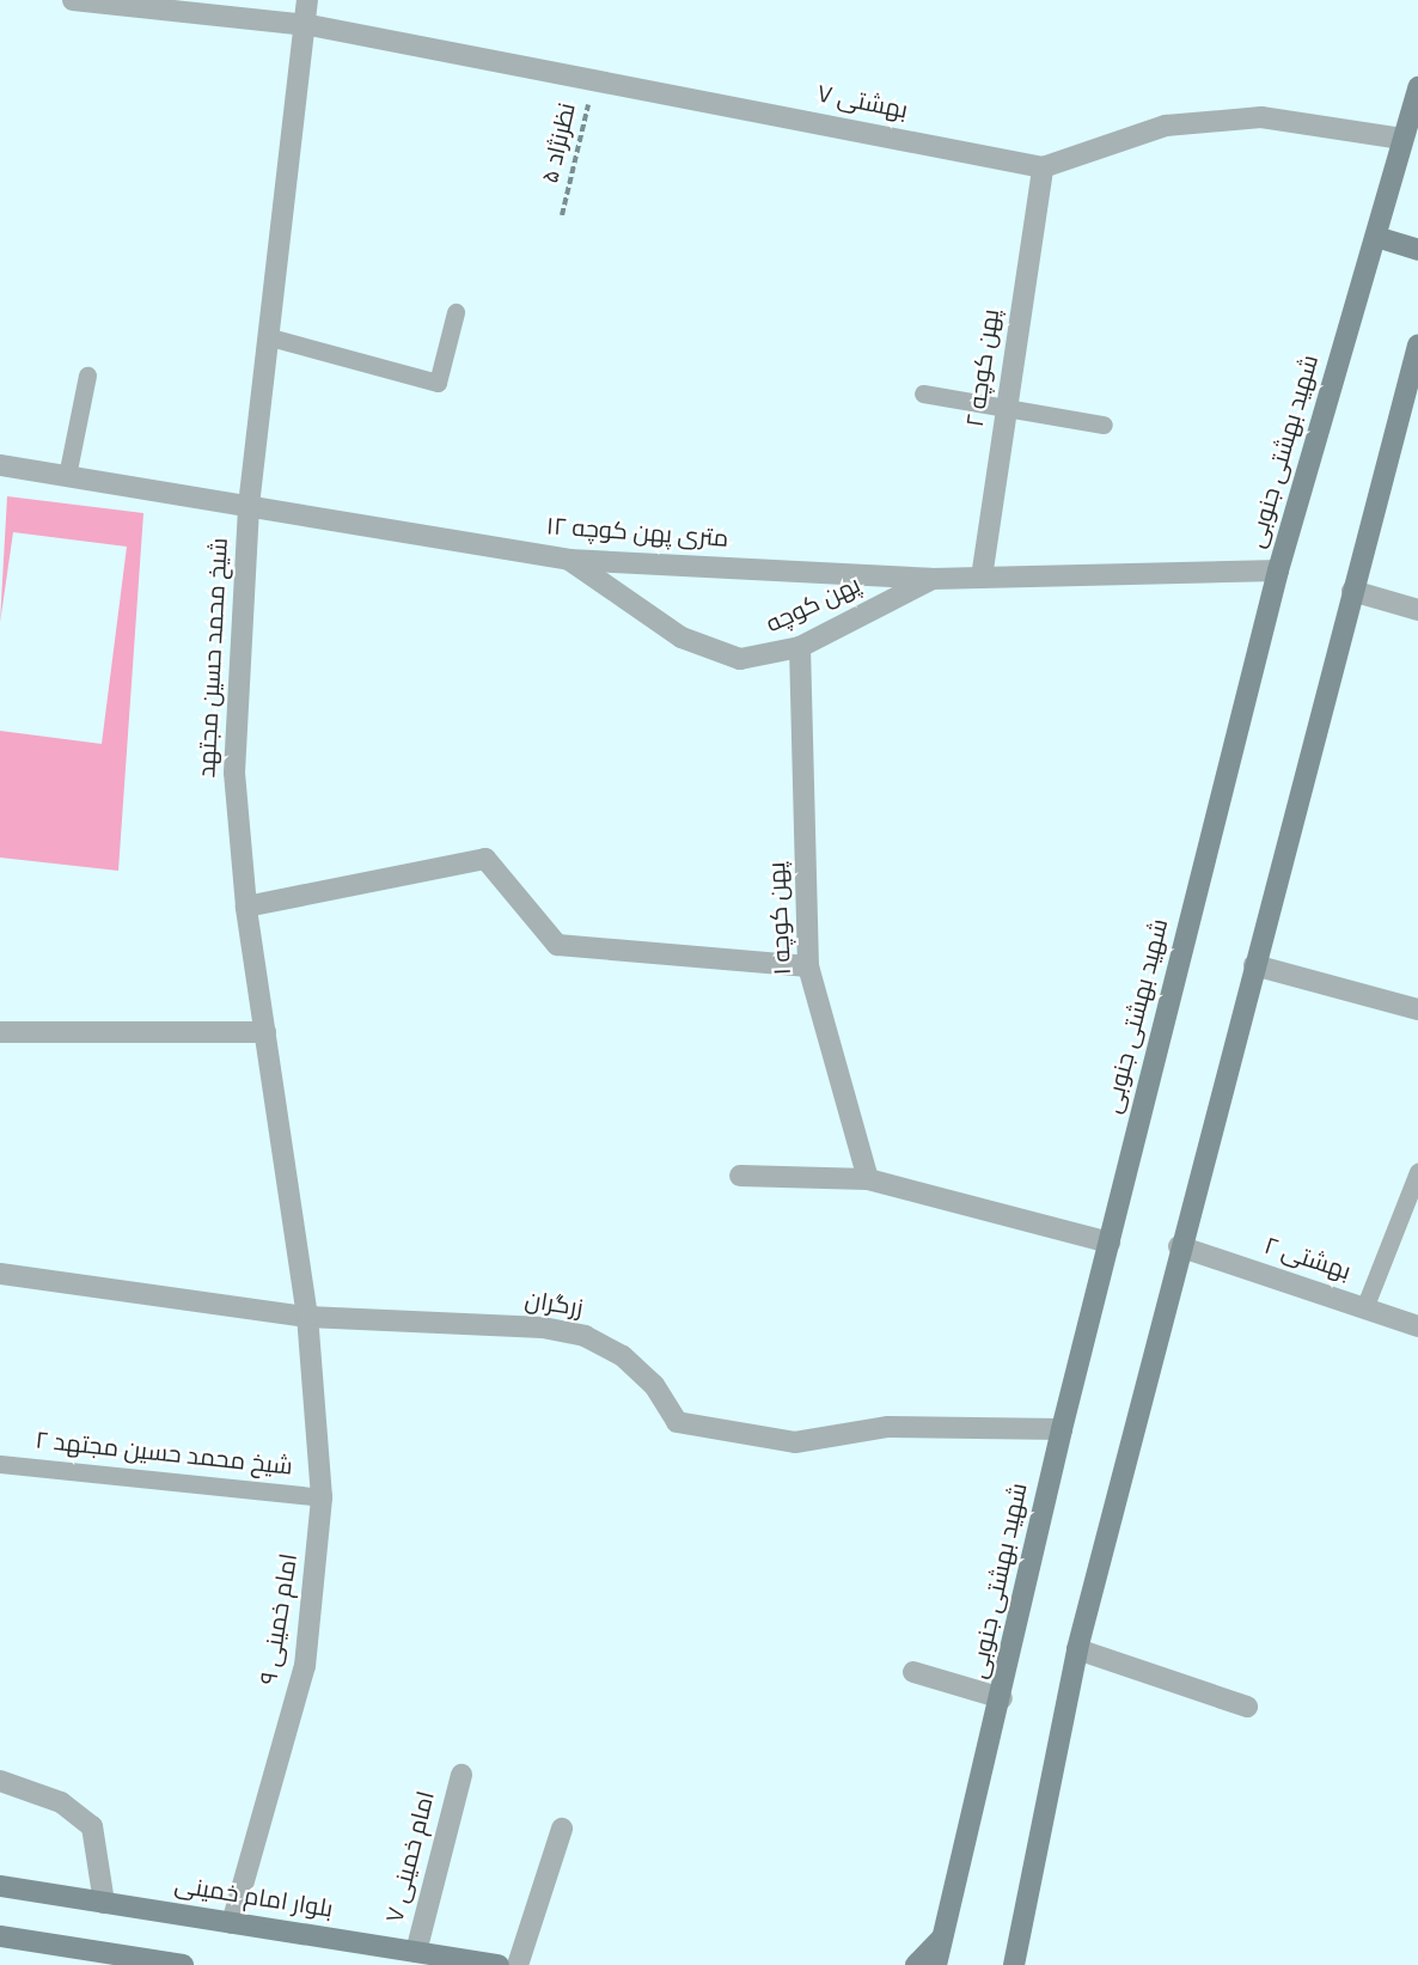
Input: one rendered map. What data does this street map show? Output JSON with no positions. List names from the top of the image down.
{
  "streets": {
    "street": [
      "بهشتی ۷",
      "پهن کوچه ۲",
      "شهید بهشتی جنوبی",
      "۱۲ متری پهن کوچه",
      "پهن کوچه",
      "شیخ محمد حسین مجتهد",
      "پهن کوچه ۱",
      "بهشتی ۲",
      "زرگران",
      "امام خمینی ۹",
      "امام خمینی ۷",
      "بلوار امام خمینی"
    ],
    "lane": ["شیخ محمد حسین مجتهد ۲"],
    "path": ["نظرنژاد ۵"]
  },
  "crossings": [
    ["بهشتی ۷", "نظرنژاد ۵"],
    ["بهشتی ۷", "پهن کوچه ۲"],
    ["بهشتی ۷", "شهید بهشتی جنوبی"],
    ["بهشتی ۷", "شیخ محمد حسین مجتهد"],
    ["پهن کوچه ۲", "۱۲ متری پهن کوچه"],
    ["شهید بهشتی جنوبی", "۱۲ متری پهن کوچه"],
    ["شهید بهشتی جنوبی", "زرگران"],
    ["۱۲ متری پهن کوچه", "پهن کوچه"],
    ["۱۲ متری پهن کوچه", "شیخ محمد حسین مجتهد"],
    ["پهن کوچه", "پهن کوچه ۱"],
    ["شیخ محمد حسین مجتهد", "زرگران"],
    ["شیخ محمد حسین مجتهد", "امام خمینی ۹"],
    ["زرگران", "امام خمینی ۹"],
    ["شیخ محمد حسین مجتهد ۲", "امام خمینی ۹"],
    ["امام خمینی ۹", "بلوار امام خمینی"],
    ["امام خمینی ۷", "بلوار امام خمینی"]
  ]
}
